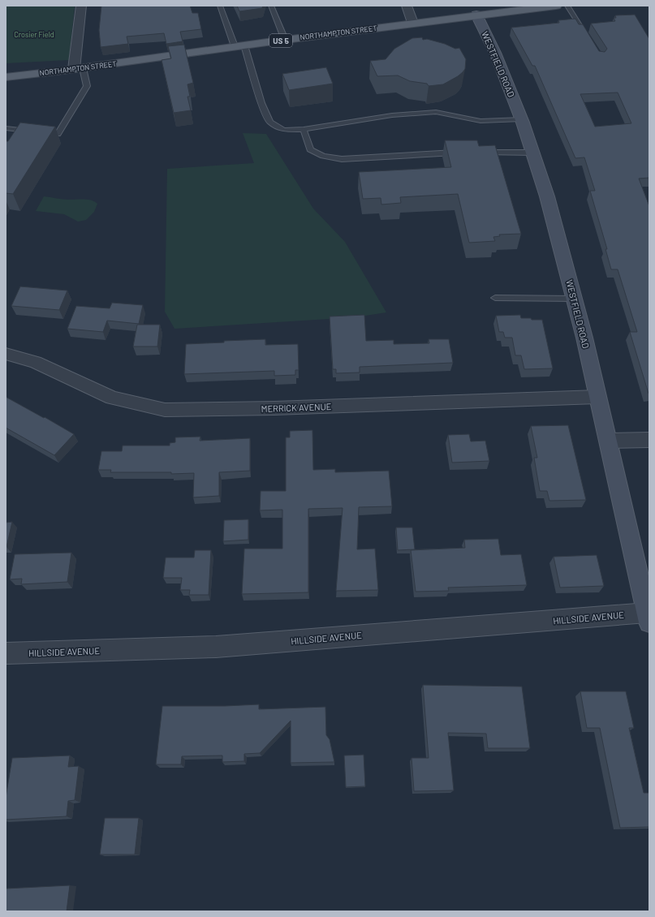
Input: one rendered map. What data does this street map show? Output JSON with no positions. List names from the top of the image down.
{
  "streets": {
    "main road": ["NORTHAMPTON STREET", "US 5", "WESTFIELD ROAD"],
    "street": ["MERRICK AVENUE", "HILLSIDE AVENUE"]
  },
  "crossings": [
    ["NORTHAMPTON STREET", "WESTFIELD ROAD"],
    ["WESTFIELD ROAD", "MERRICK AVENUE"],
    ["WESTFIELD ROAD", "HILLSIDE AVENUE"]
  ],
  "parks": ["Crosier Field"]
}
